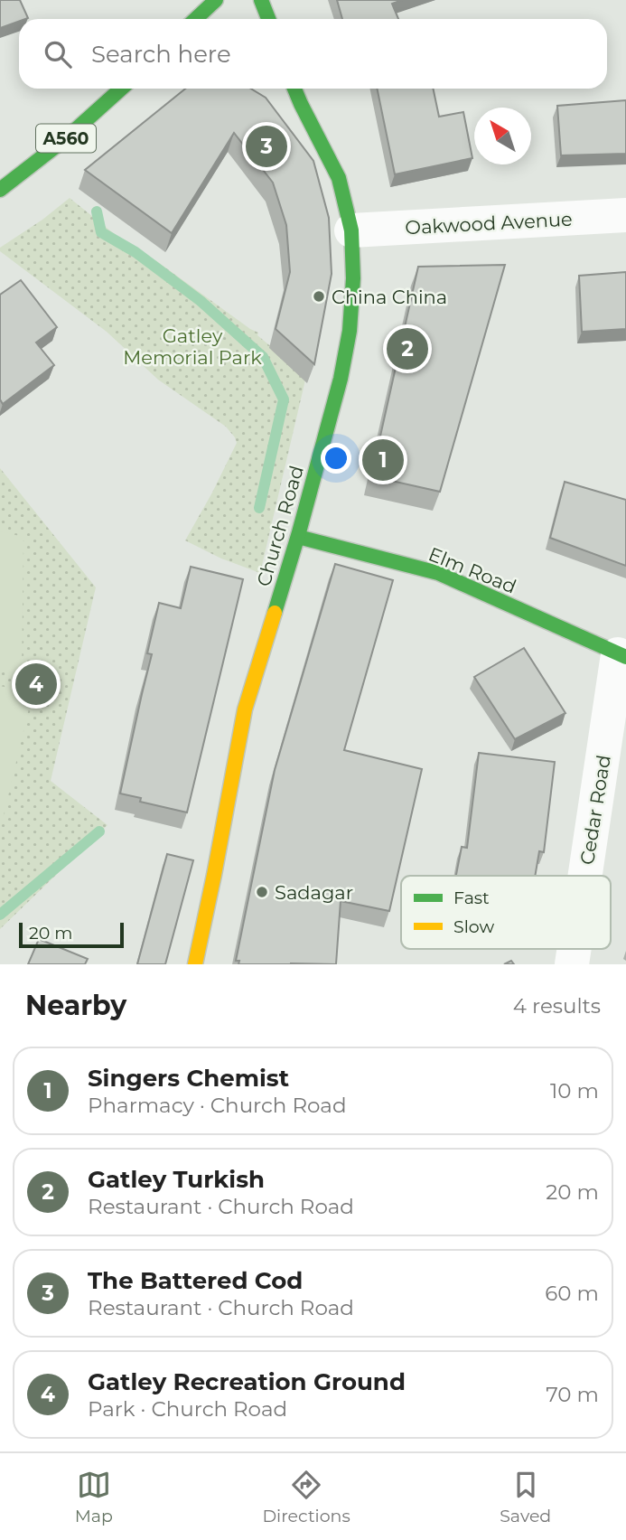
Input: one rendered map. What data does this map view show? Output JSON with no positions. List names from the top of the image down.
{
  "streets": {
    "street": [
      "A560",
      "Oakwood Avenue",
      "Church Road",
      "Elm Road",
      "Cedar Road"
    ]
  },
  "crossings": [
    ["Oakwood Avenue", "Church Road"],
    ["Church Road", "Elm Road"],
    ["Elm Road", "Cedar Road"]
  ],
  "parks": ["Gatley Memorial Park"],
  "places": ["China China", "Sadagar"],
  "legend": ["Fast", "Slow"],
  "scale_bar": "20 m",
  "north": "top left",
  "page": {
    "search": "Search here",
    "pins": [
      "3",
      "2",
      "1",
      "4"
    ],
    "scale": "20 m",
    "heading": ["Nearby", "4 results"],
    "list": [
      {
        "mark": "1",
        "name": "Singers Chemist",
        "note": "Pharmacy · Church Road",
        "value": "10 m"
      },
      {
        "mark": "2",
        "name": "Gatley Turkish",
        "note": "Restaurant · Church Road",
        "value": "20 m"
      },
      {
        "mark": "3",
        "name": "The Battered Cod",
        "note": "Restaurant · Church Road",
        "value": "60 m"
      },
      {
        "mark": "4",
        "name": "Gatley Recreation Ground",
        "note": "Park · Church Road",
        "value": "70 m"
      }
    ],
    "nav": ["Map", "Directions", "Saved"]
  }
}
